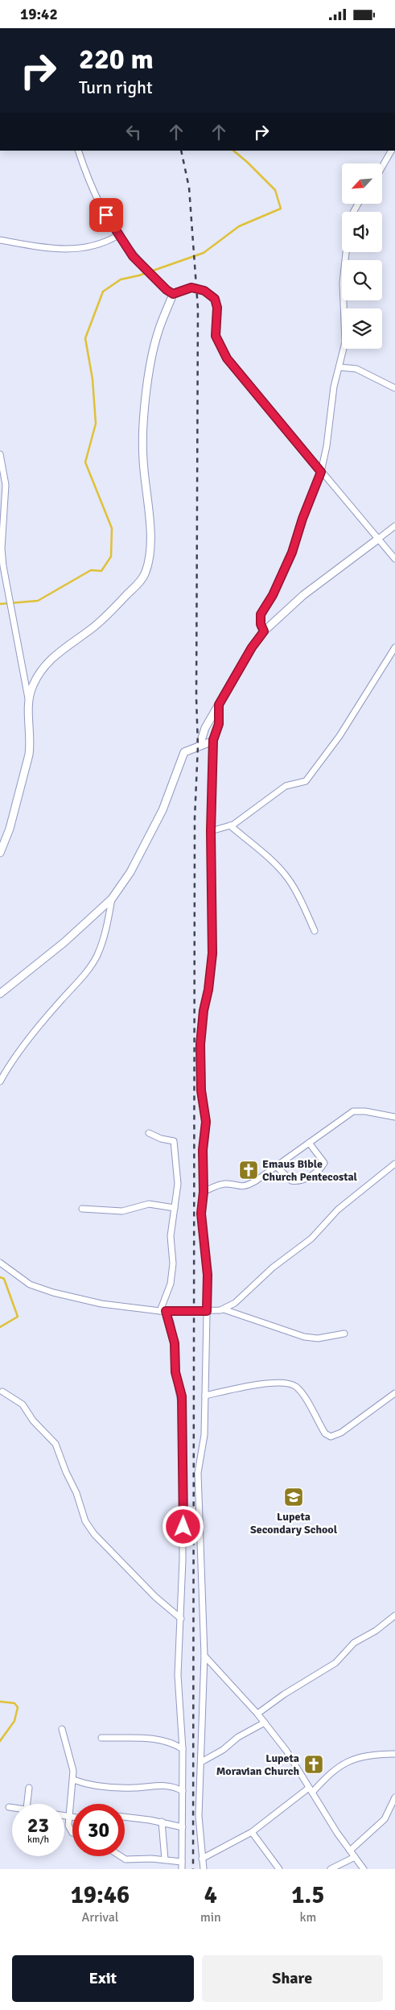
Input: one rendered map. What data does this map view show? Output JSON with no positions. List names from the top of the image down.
{
  "places": {
    "church": ["Emaus Bible Church Pentecostal", "Lupeta Moravian Church"],
    "school or university": ["Lupeta Secondary School"]
  },
  "north": "bottom left",
  "page": {
    "status": "19:42",
    "turn": ["220 m", "Turn right"],
    "speed": "23 km/h",
    "limit": "30",
    "eta": [
      "19:46",
      "Arrival",
      "4",
      "min",
      "1.5",
      "km"
    ],
    "buttons": ["Exit", "Share"]
  }
}
